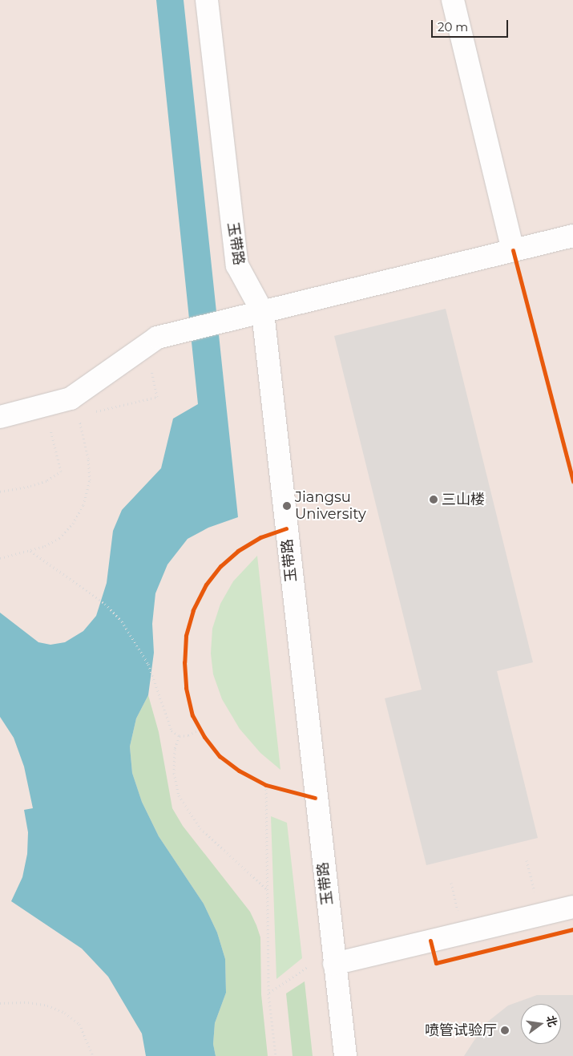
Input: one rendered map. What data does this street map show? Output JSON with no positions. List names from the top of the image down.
{
  "streets": {
    "lane": ["玉带路"]
  },
  "places": ["三山楼", "Jiangsu University", "喷管试验厅"],
  "scale_bar": "20 m",
  "north": "right"
}
